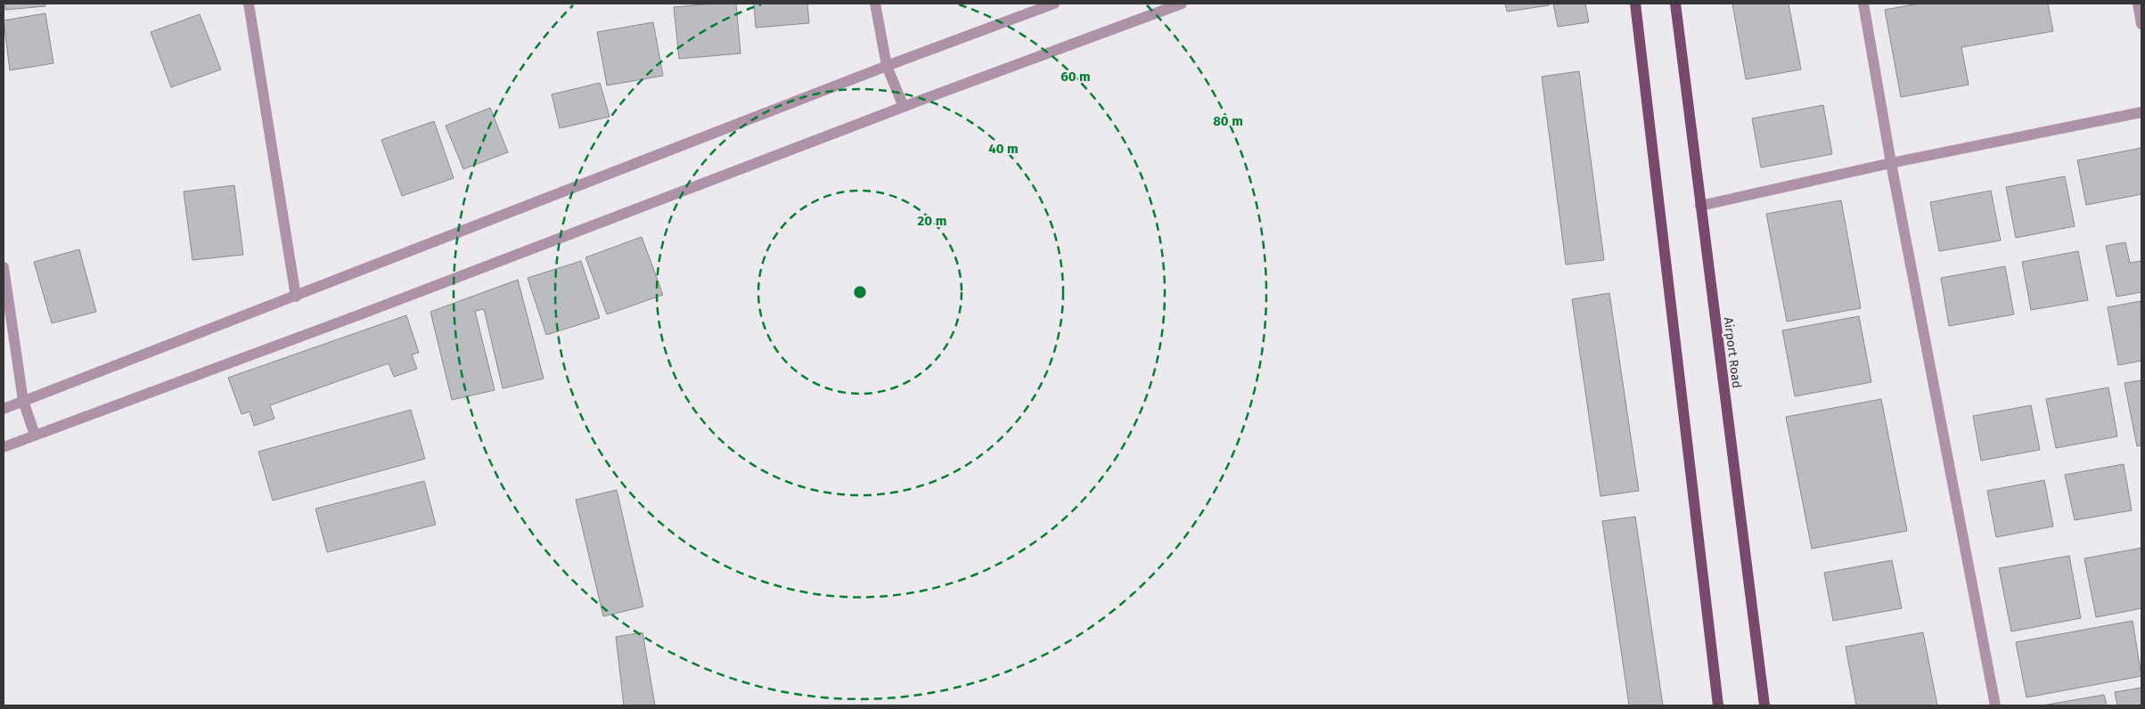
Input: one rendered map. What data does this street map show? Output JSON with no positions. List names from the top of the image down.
{
  "streets": {
    "main road": ["Airport Road"]
  },
  "rings": [
    "60 m",
    "80 m",
    "40 m",
    "20 m"
  ]
}
